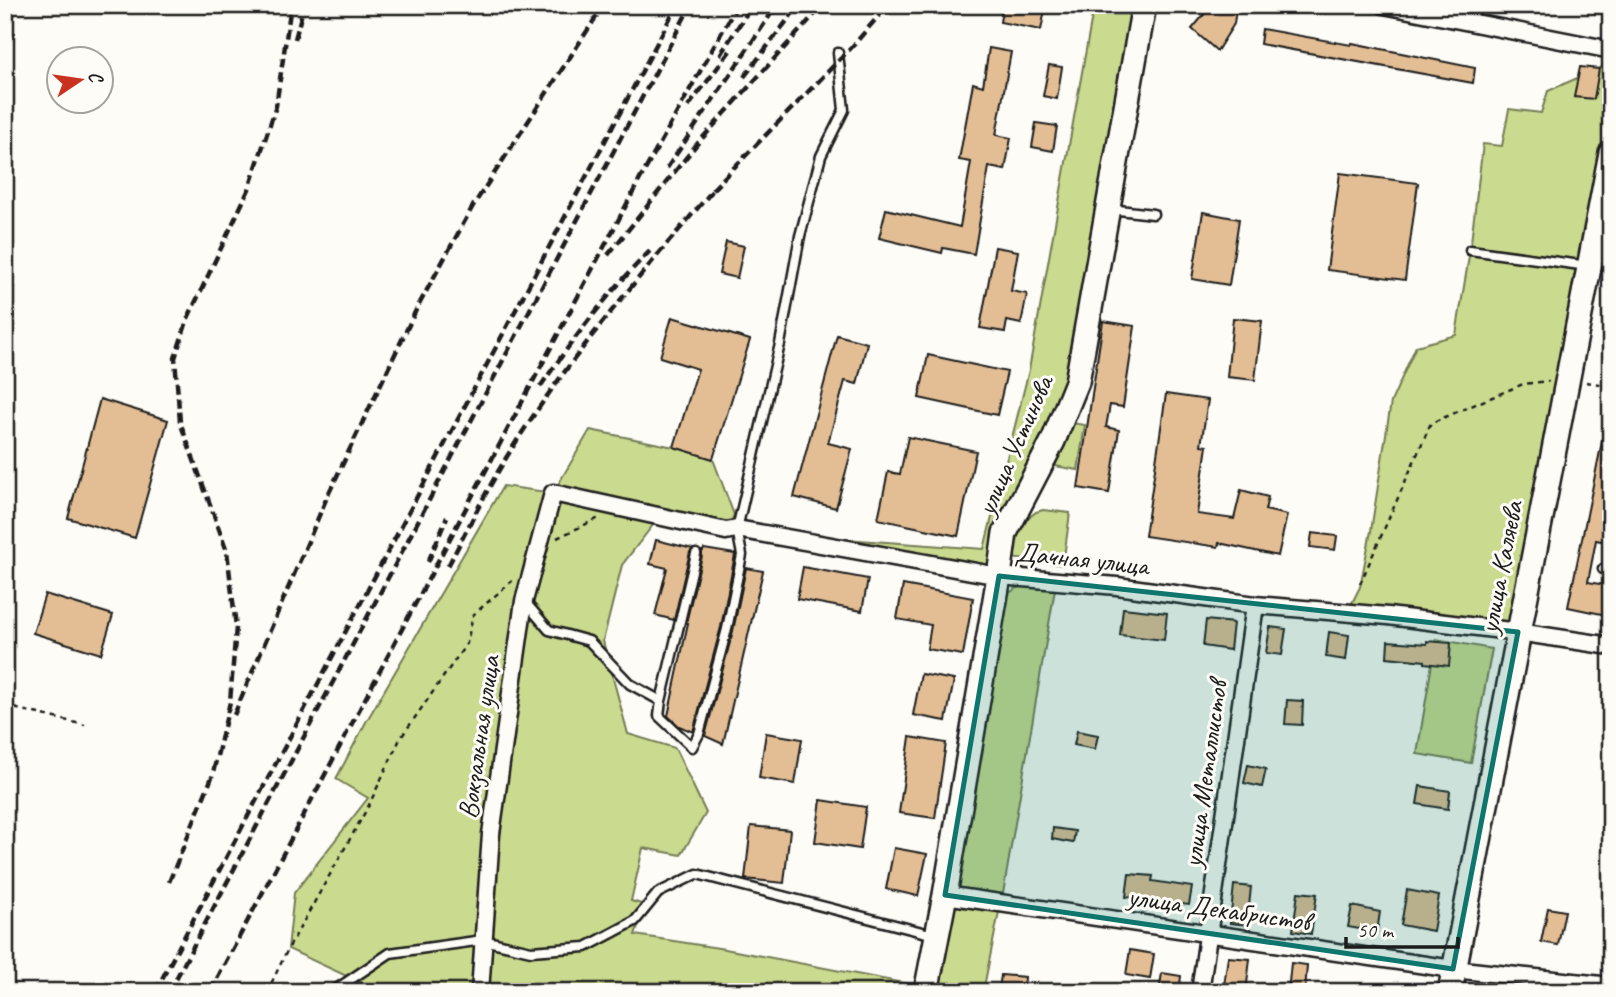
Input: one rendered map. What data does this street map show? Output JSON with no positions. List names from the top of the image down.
{
  "streets": {
    "street": [
      "улица Устинова",
      "Дачная улица",
      "улица Каляева",
      "Вокзальная улица",
      "улица Металлистов",
      "улица Декабристов"
    ]
  },
  "crossings": [
    ["улица Устинова", "Дачная улица"],
    ["улица Устинова", "улица Декабристов"],
    ["Дачная улица", "улица Каляева"],
    ["Дачная улица", "Вокзальная улица"],
    ["Дачная улица", "улица Металлистов"],
    ["улица Каляева", "улица Декабристов"],
    ["улица Металлистов", "улица Декабристов"]
  ],
  "scale_bar": "50 m",
  "north": "right"
}
